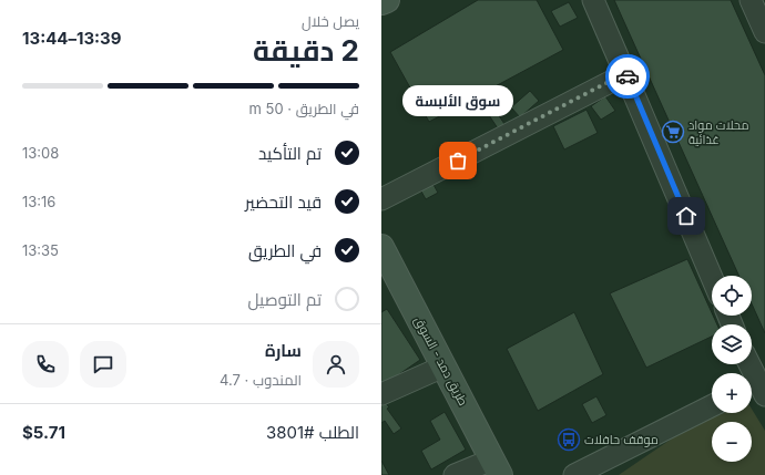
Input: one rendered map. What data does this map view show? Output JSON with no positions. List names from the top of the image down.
{
  "streets": {
    "main road": ["طريق دمد - السوق"]
  },
  "places": {
    "supermarket": ["محلات مواد غذائية"],
    "other": ["سوق الألبسة"],
    "bus stop": ["موقف حافلات"]
  },
  "page": {
    "heading": ["2 دقيقة", "يصل خلال", "13:39–13:44"],
    "panel": [
      "سارة",
      "المندوب · 4.7",
      "الطلب #3801",
      "$5.71"
    ],
    "bar": "في الطريق · 50 m",
    "bubble": "سوق الألبسة",
    "list": [
      ["تم التأكيد", "13:08"],
      ["قيد التحضير", "13:16"],
      ["في الطريق", "13:35"],
      "تم التوصيل"
    ],
    "map_buttons": ["+", "−"]
  }
}
